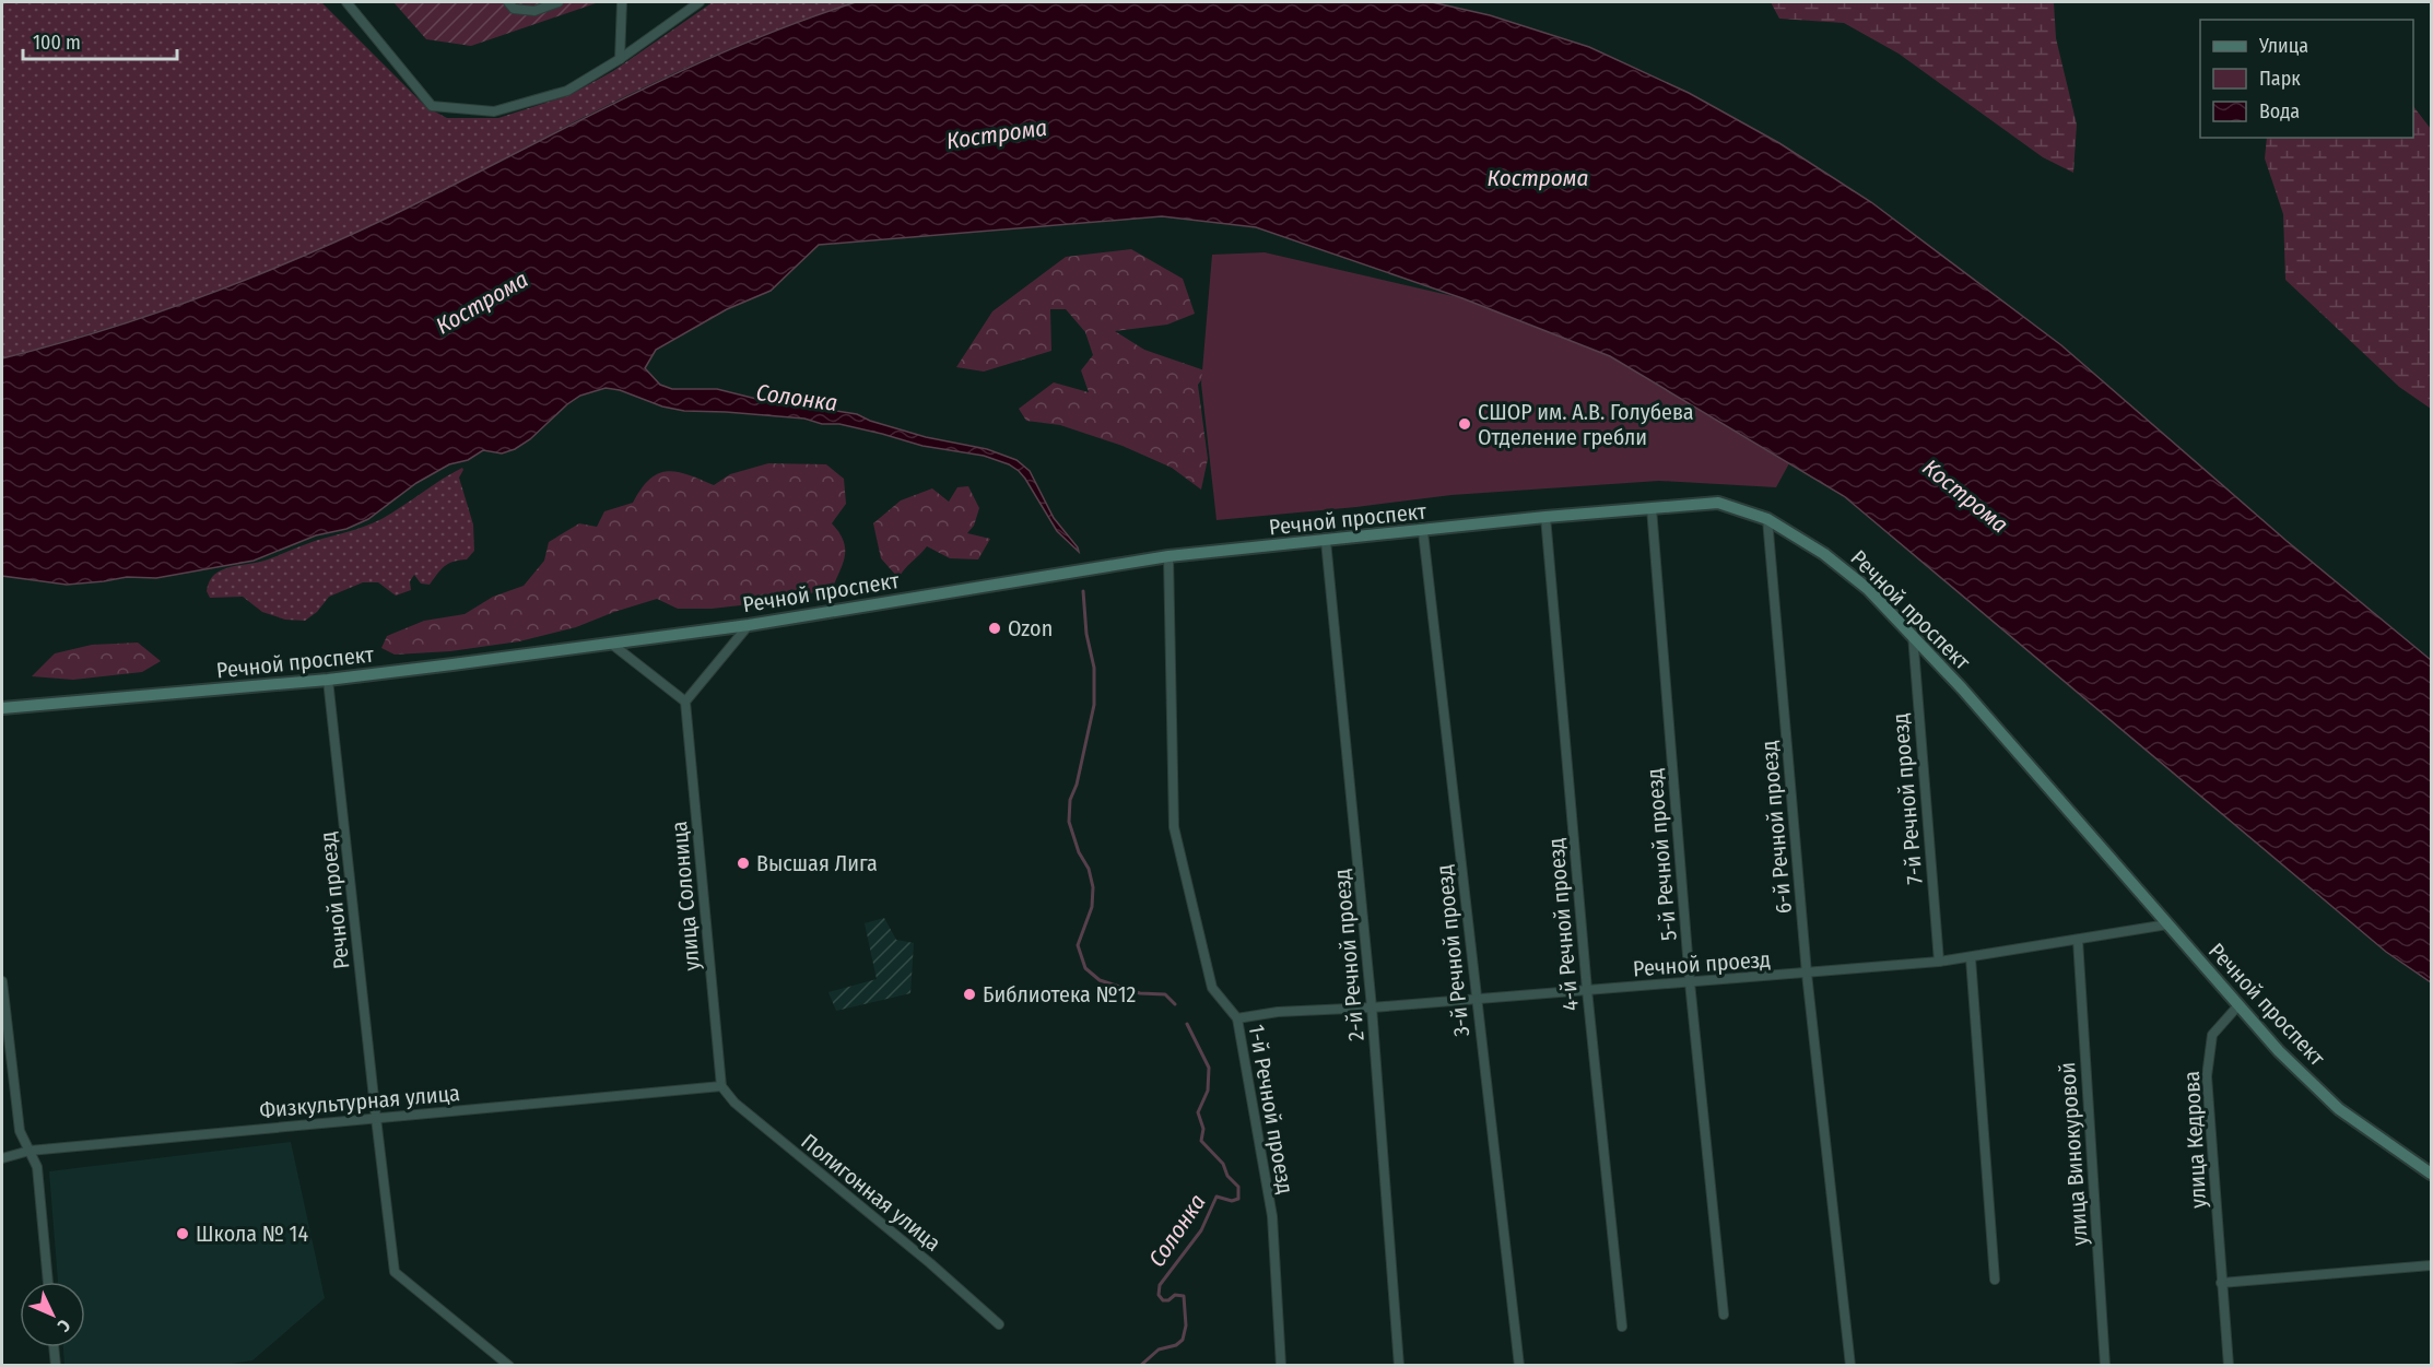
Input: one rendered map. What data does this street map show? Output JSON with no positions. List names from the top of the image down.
{
  "streets": {
    "street": [
      "Речной проспект",
      "7-й Речной проезд",
      "6-й Речной проезд",
      "5-й Речной проезд",
      "улица Солоница",
      "Речной проезд",
      "4-й Речной проезд",
      "3-й Речной проезд",
      "2-й Речной проезд",
      "Физкультурная улица",
      "1-й Речной проезд",
      "улица Кедрова",
      "улица Винокуровой",
      "Полигонная улица"
    ]
  },
  "crossings": [
    ["Речной проспект", "7-й Речной проезд"],
    ["Речной проспект", "6-й Речной проезд"],
    ["Речной проспект", "5-й Речной проезд"],
    ["Речной проспект", "Речной проезд"],
    ["Речной проспект", "4-й Речной проезд"],
    ["Речной проспект", "3-й Речной проезд"],
    ["Речной проспект", "2-й Речной проезд"],
    ["Речной проспект", "1-й Речной проезд"],
    ["Речной проспект", "улица Кедрова"],
    ["7-й Речной проезд", "Речной проезд"],
    ["6-й Речной проезд", "Речной проезд"],
    ["5-й Речной проезд", "Речной проезд"],
    ["улица Солоница", "Физкультурная улица"],
    ["улица Солоница", "Полигонная улица"],
    ["Речной проезд", "4-й Речной проезд"],
    ["Речной проезд", "3-й Речной проезд"],
    ["Речной проезд", "2-й Речной проезд"],
    ["Речной проезд", "Физкультурная улица"],
    ["Речной проезд", "1-й Речной проезд"],
    ["Речной проезд", "улица Винокуровой"],
    ["Физкультурная улица", "Полигонная улица"]
  ],
  "water": ["Кострома", "Солонка"],
  "places": [
    "СШОР им. А.В. Голубева Отделение гребли",
    "Ozon",
    "Высшая Лига",
    "Библиотека №12",
    "Школа № 14"
  ],
  "legend": ["Улица", "Парк", "Вода"],
  "scale_bar": "100 m",
  "north": "bottom right"
}
